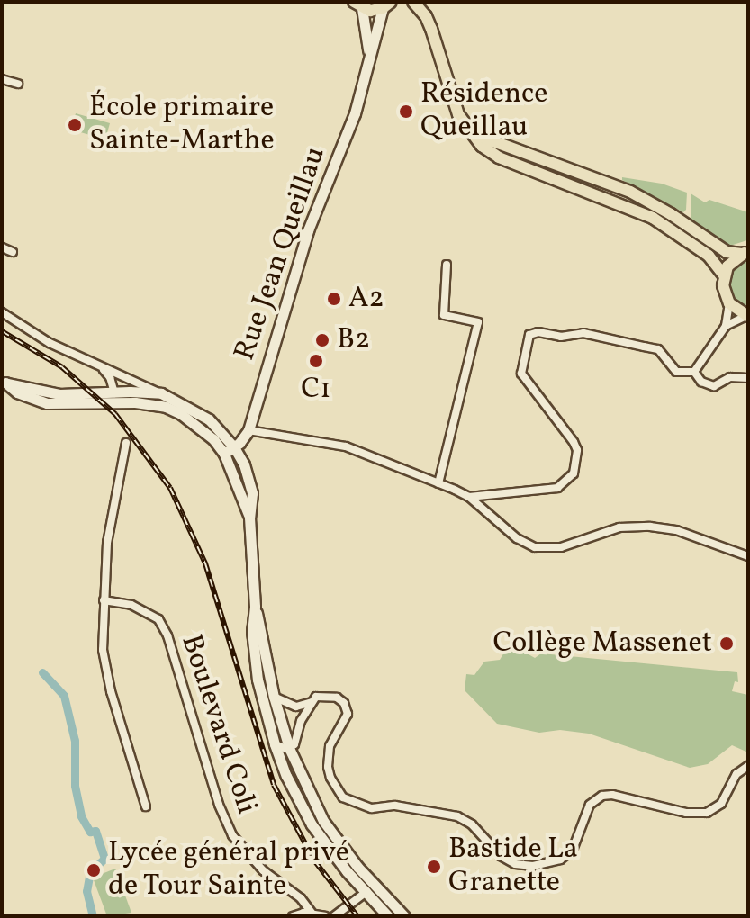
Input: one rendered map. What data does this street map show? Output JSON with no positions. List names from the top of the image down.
{
  "streets": {
    "main road": ["Rue Jean Queillau"],
    "street": ["Boulevard Coli"]
  },
  "places": [
    "Résidence Queillau",
    "École primaire Sainte-Marthe",
    "A2",
    "B2",
    "C1",
    "Collège Massenet",
    "Bastide La Granette",
    "Lycée général privé de Tour Sainte"
  ]
}
